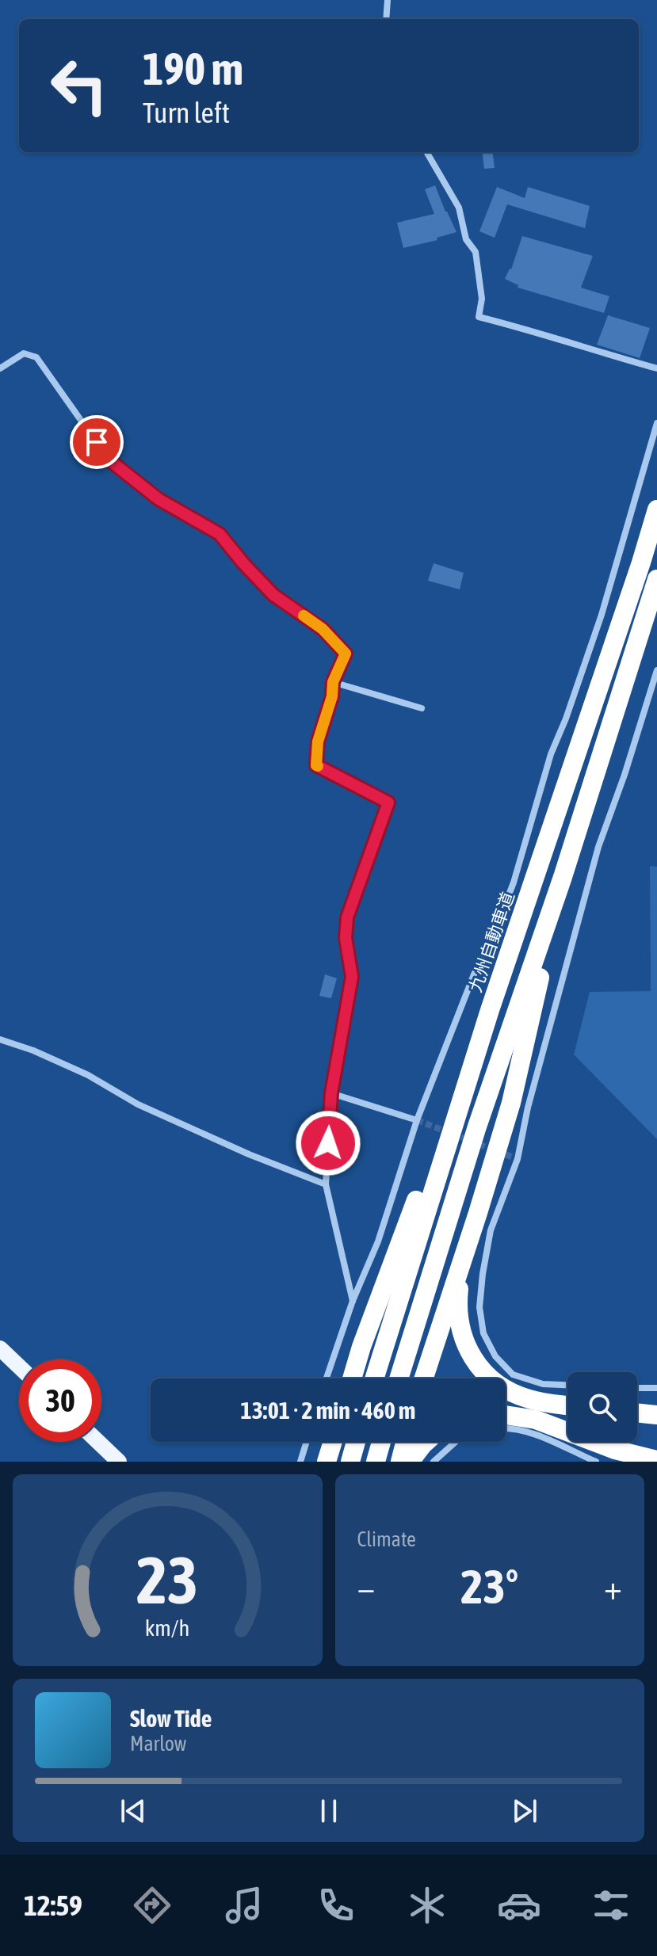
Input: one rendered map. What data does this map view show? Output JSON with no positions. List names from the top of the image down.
{
  "streets": {
    "highway": ["九州自動車道"]
  },
  "page": {
    "turn": ["190 m", "Turn left"],
    "limit": "30",
    "trip": "13:01 · 2 min · 460 m",
    "tile": "Climate",
    "heat": ["−", "23°", "+"],
    "song": ["Slow Tide", "Marlow"],
    "tabs": "12:59",
    "gauge": ["23", "km/h"]
  }
}
